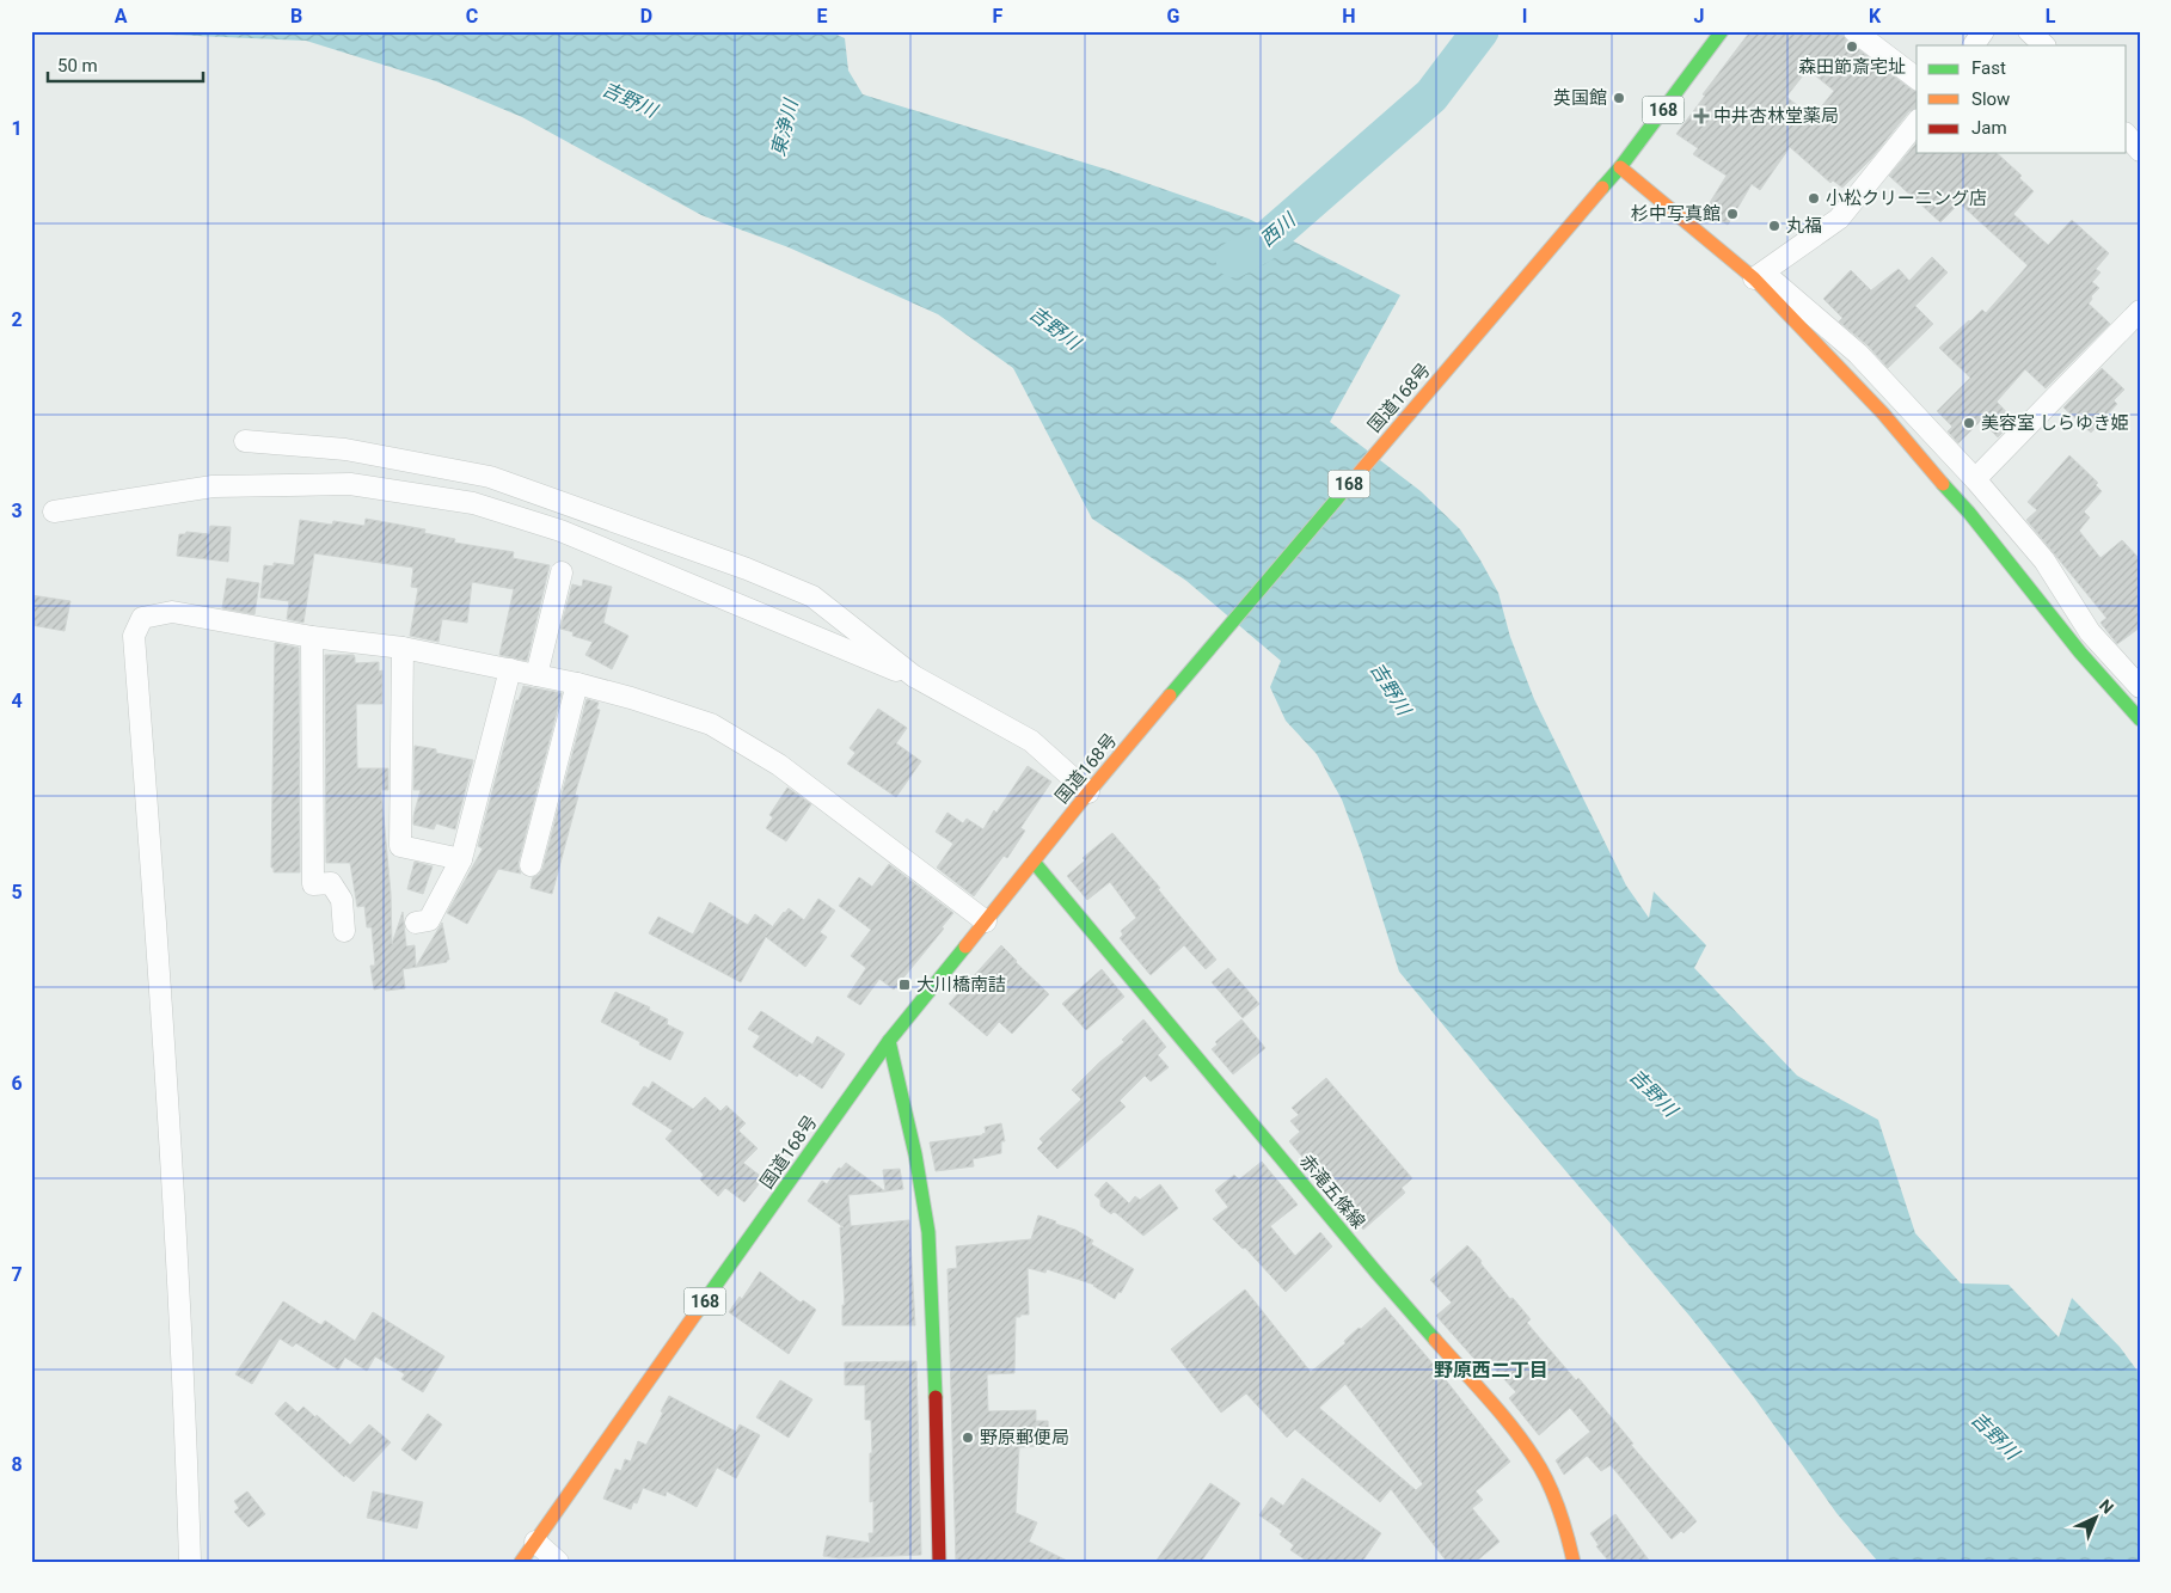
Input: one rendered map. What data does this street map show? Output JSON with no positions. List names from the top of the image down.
{
  "streets": {
    "main road": ["168", "国道168号", "赤滝五條線"]
  },
  "crossings": [
    ["国道168号", "赤滝五條線"]
  ],
  "districts": ["野原西二丁目"],
  "water": ["吉野川", "東浄川", "西川"],
  "places": {
    "other": [
      "森田節斎宅址",
      "英国館",
      "小松クリーニング店",
      "杉中写真館",
      "丸福",
      "美容室 しらゆき姫",
      "野原郵便局"
    ],
    "health": ["中井杏林堂薬局"],
    "transit": ["大川橋南詰"]
  },
  "legend": ["Fast", "Slow", "Jam"],
  "scale_bar": "50 m",
  "north": "top right",
  "grid": {
    "columns": [
      "A",
      "B",
      "C",
      "D",
      "E",
      "F",
      "G",
      "H",
      "I",
      "J",
      "K",
      "L"
    ],
    "rows": [
      "1",
      "2",
      "3",
      "4",
      "5",
      "6",
      "7",
      "8"
    ]
  }
}
